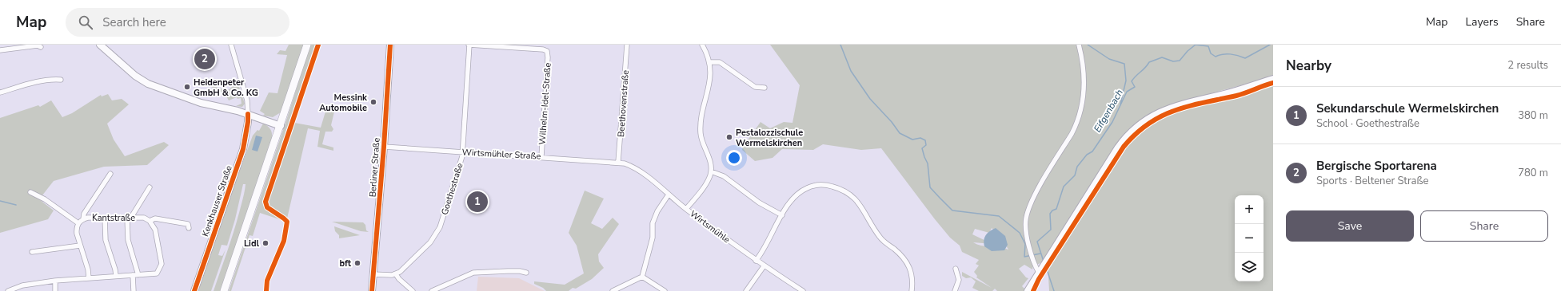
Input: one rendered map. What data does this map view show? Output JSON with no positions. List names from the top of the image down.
{
  "streets": {
    "main road": ["Berliner Straße", "Kenkhauser Straße"],
    "street": [
      "Wilhelm-Idel-Straße",
      "Beethovenstraße",
      "Wirtsmühler Straße",
      "Goethestraße",
      "Kantstraße",
      "Wirtsmühle"
    ]
  },
  "crossings": [
    ["Wilhelm-Idel-Straße", "Wirtsmühler Straße"],
    ["Wilhelm-Idel-Straße", "Goethestraße"],
    ["Beethovenstraße", "Wirtsmühler Straße"],
    ["Beethovenstraße", "Wirtsmühle"],
    ["Wirtsmühler Straße", "Berliner Straße"],
    ["Wirtsmühler Straße", "Goethestraße"],
    ["Wirtsmühler Straße", "Wirtsmühle"]
  ],
  "water": ["Eifgenbach"],
  "places": [
    "Heidenpeter GmbH & Co. KG",
    "Messink Automobile",
    "Pestalozzischule Wermelskirchen",
    "Lidl",
    "bft"
  ],
  "page": {
    "header": "Map",
    "search": "Search here",
    "nav": ["Map", "Layers", "Share"],
    "heading": ["Nearby", "2 results"],
    "pins": ["2", "1"],
    "list": [
      {
        "mark": "1",
        "name": "Sekundarschule Wermelskirchen",
        "note": "School · Goethestraße",
        "value": "380 m"
      },
      {
        "mark": "2",
        "name": "Bergische Sportarena",
        "note": "Sports · Beltener Straße",
        "value": "780 m"
      }
    ],
    "map_buttons": ["+", "−"],
    "buttons": ["Save", "Share"]
  }
}
